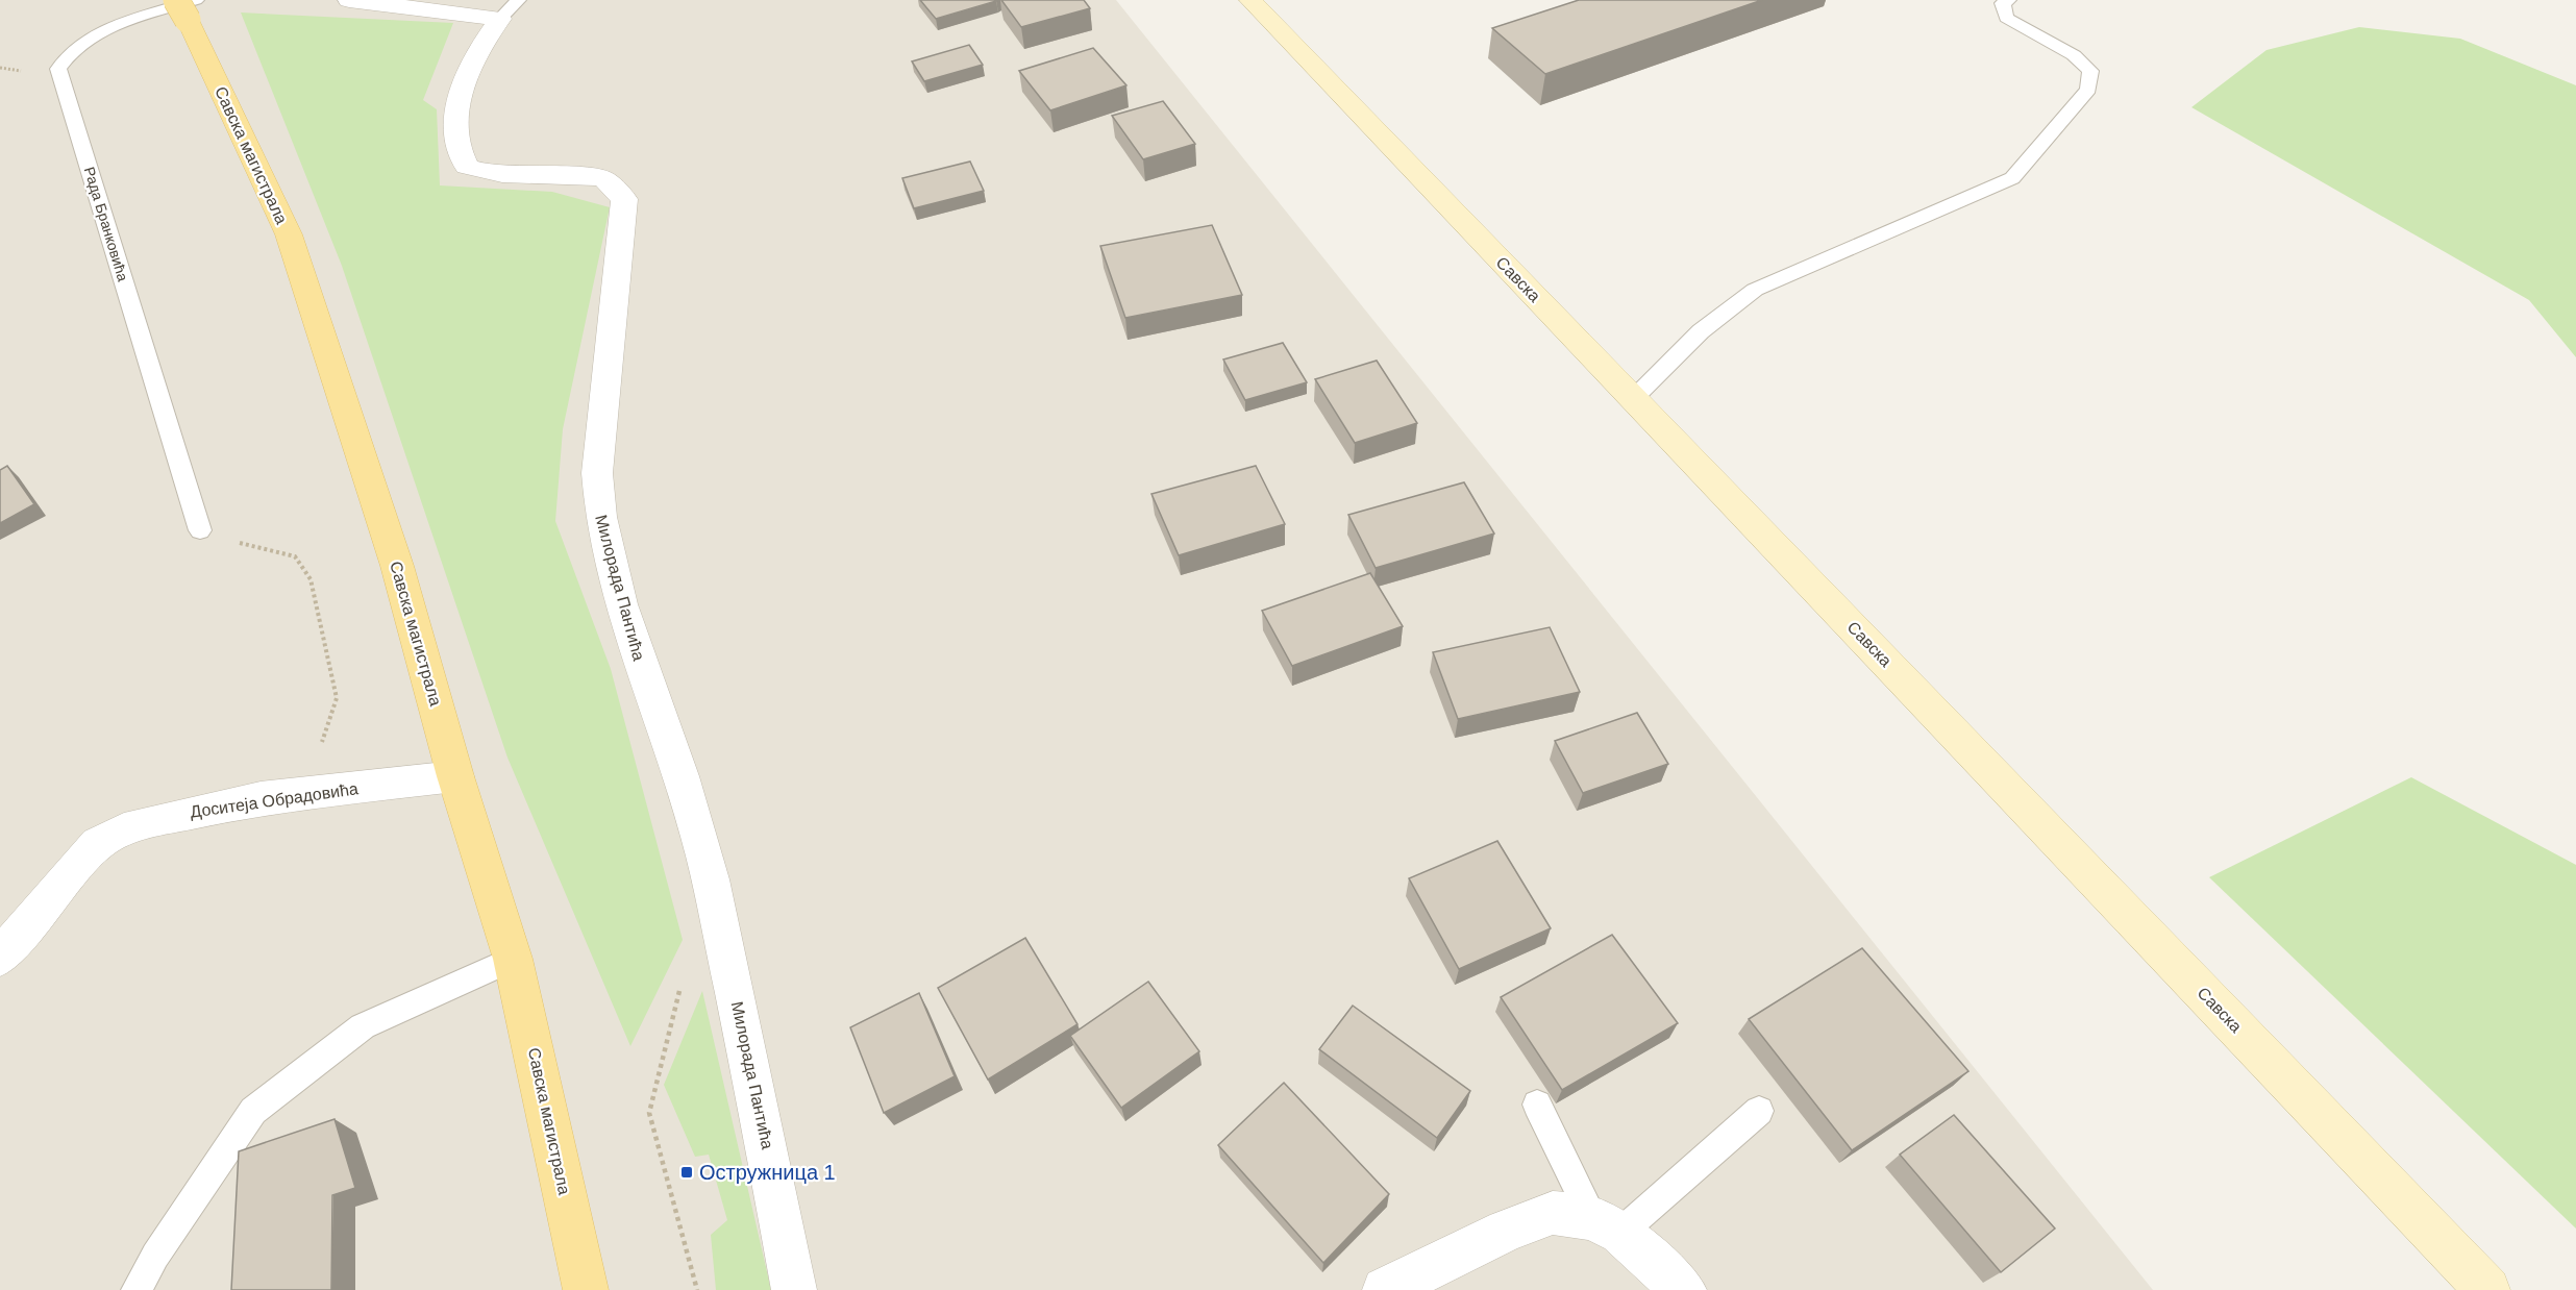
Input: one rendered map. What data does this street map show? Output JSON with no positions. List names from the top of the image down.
{
  "streets": {
    "main road": ["Савска магистрала"],
    "street": ["Савска", "Милорада Пантића", "Доситеја Обрадовића"],
    "lane": ["Рада Бранковића"]
  },
  "crossings": [
    ["Савска магистрала", "Рада Бранковића"],
    ["Савска магистрала", "Доситеја Обрадовића"]
  ],
  "places": {
    "transit": ["Остружница 1"]
  }
}
